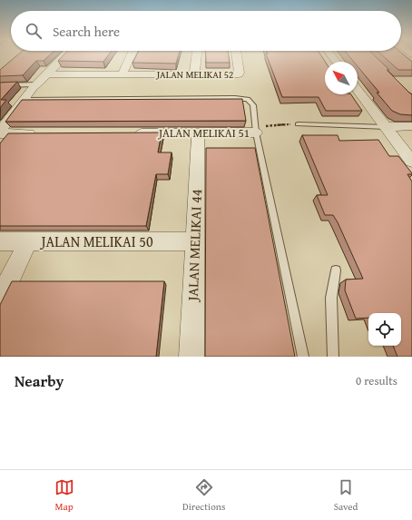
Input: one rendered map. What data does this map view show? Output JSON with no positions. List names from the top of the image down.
{
  "streets": {
    "street": [
      "JALAN MELIKAI 52",
      "JALAN MELIKAI 51",
      "JALAN MELIKAI 50",
      "JALAN MELIKAI 44"
    ]
  },
  "crossings": [
    ["JALAN MELIKAI 51", "JALAN MELIKAI 44"],
    ["JALAN MELIKAI 50", "JALAN MELIKAI 44"]
  ],
  "north": "top left",
  "page": {
    "search": "Search here",
    "heading": ["Nearby", "0 results"],
    "nav": ["Map", "Directions", "Saved"]
  }
}
